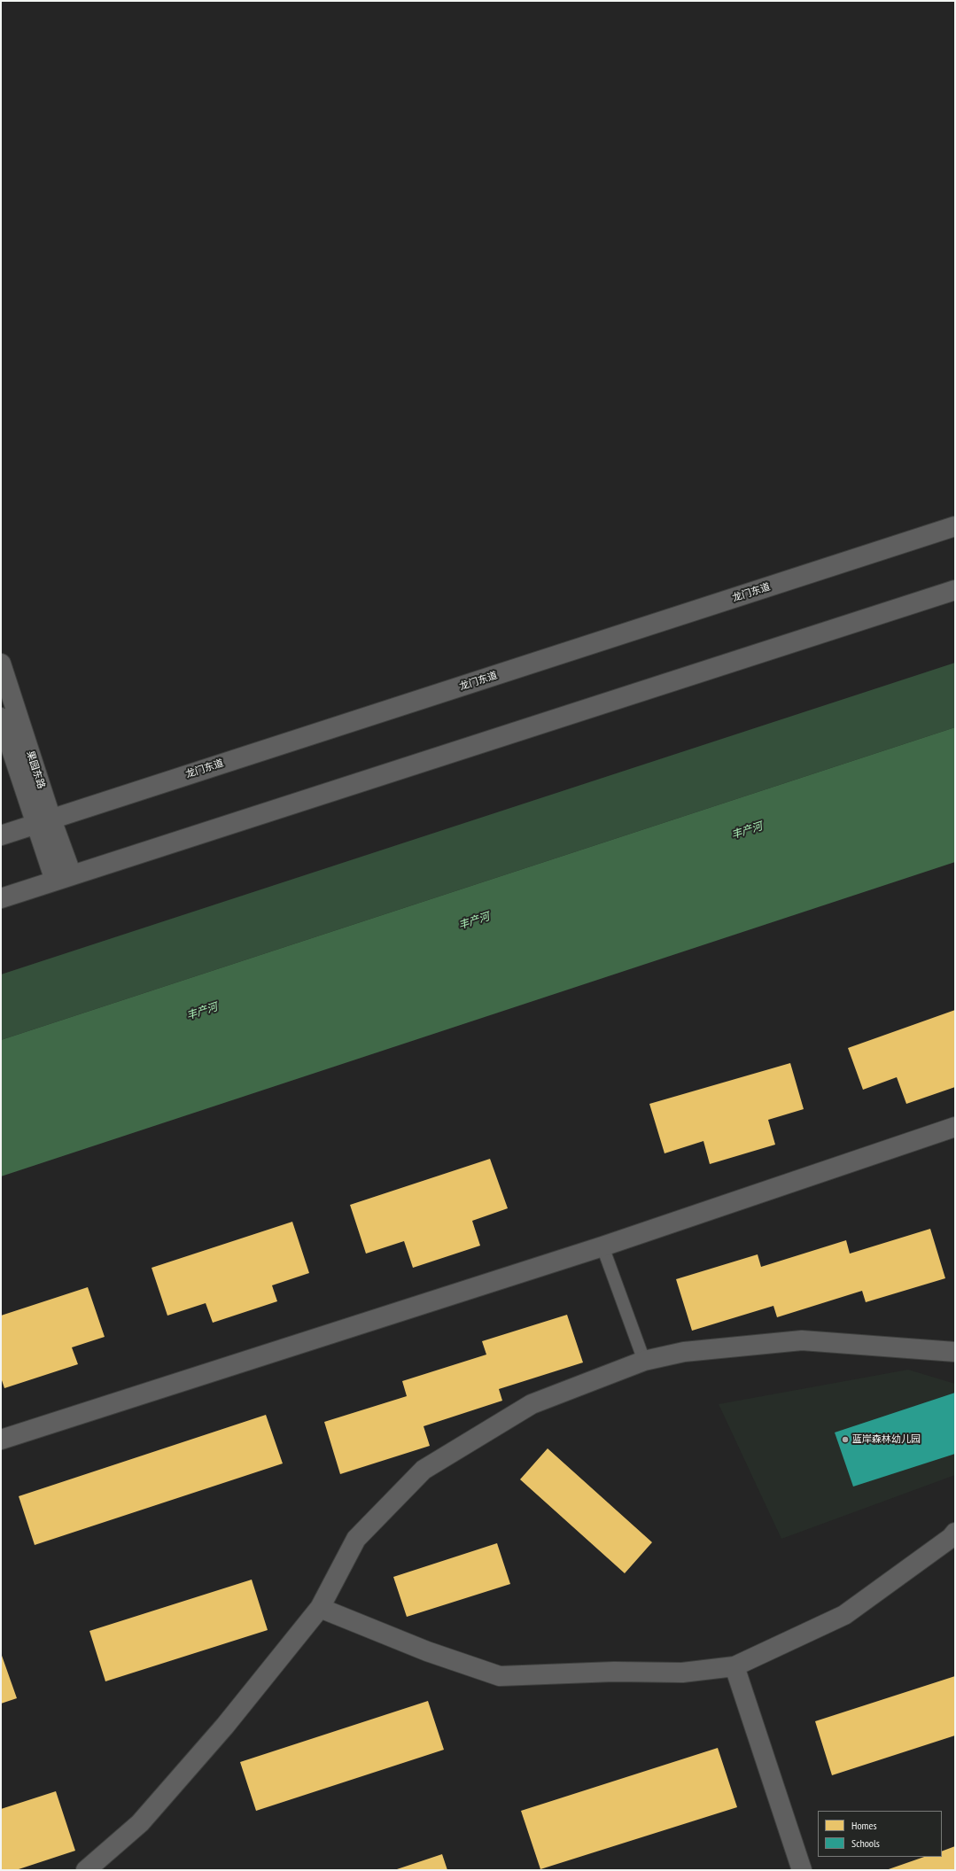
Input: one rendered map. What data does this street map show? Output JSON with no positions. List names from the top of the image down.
{
  "streets": {
    "street": ["龙门东道", "果园东路"]
  },
  "crossings": [
    ["龙门东道", "果园东路"]
  ],
  "water": ["丰产河"],
  "places": ["蓝岸森林幼儿园"],
  "legend": ["Homes", "Schools"]
}
